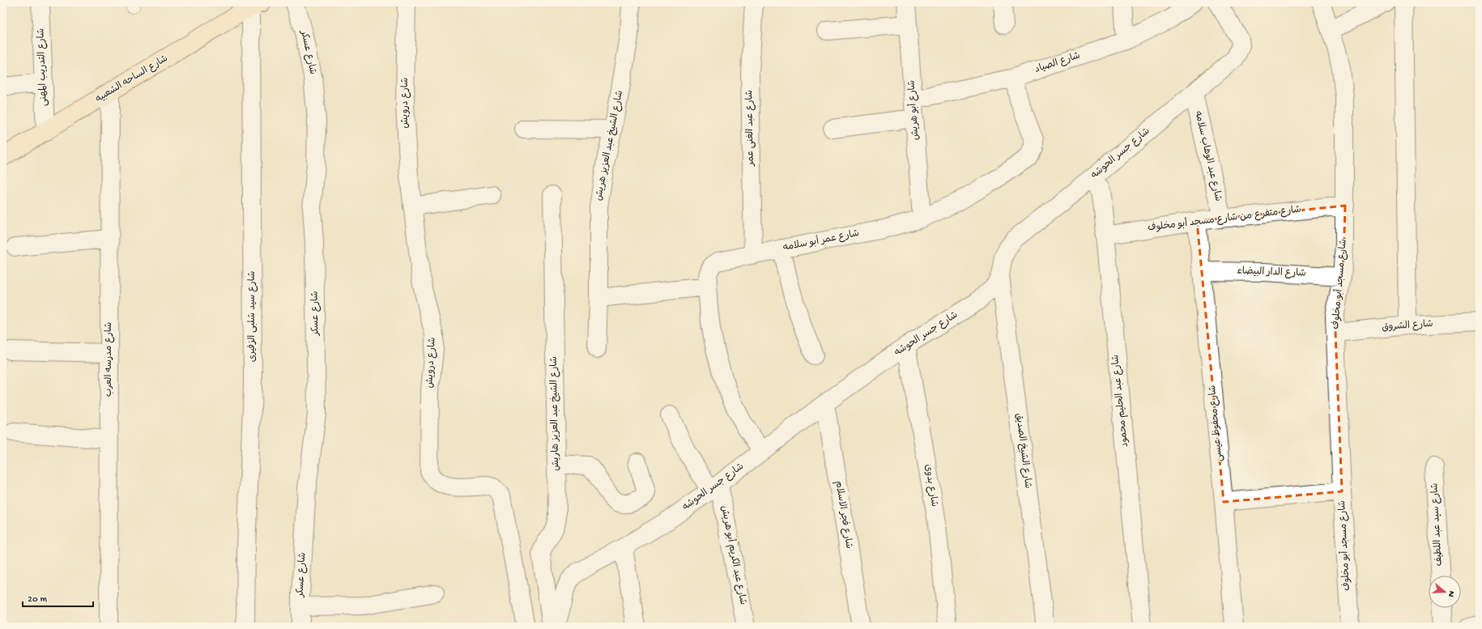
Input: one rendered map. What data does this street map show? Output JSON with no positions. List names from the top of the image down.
{
  "streets": {
    "main road": ["شارع الساحه الشعبيه"],
    "street": [
      "شارع عسكر",
      "شارع الصياد",
      "شارع التدريب المهنى",
      "شارع درويش",
      "شارع أبو هريش",
      "شارع عبد الغنى عمر",
      "شارع الشيخ عبد العزيز هريش",
      "شارع جسر الحوشه",
      "شارع عبد الوهاب سلامه",
      "شارع متفرع من شارع مسجد أبو مخلوف",
      "شارع عمر أبو سلامه",
      "شارع الدار البيضاء",
      "شارع مسجد أبو مخلوف",
      "شارع سيد شلبى الزفيرى",
      "شارع الشروق",
      "شارع مدرسه العرب",
      "شارع عبد الحليم محمود",
      "شارع الشيخ عبد العزيز هاريش",
      "شارع محفوظ عيسى",
      "شارع الشيخ الصديق",
      "شارع بدوى",
      "شارع فجر الاسلام",
      "شارع سيد عبد اللطيف",
      "شارع عبد الكريم أبو هريش"
    ]
  },
  "crossings": [
    ["شارع الصياد", "شارع أبو هريش"],
    ["شارع الصياد", "شارع عمر أبو سلامه"],
    ["شارع التدريب المهنى", "شارع الساحه الشعبيه"],
    ["شارع الساحه الشعبيه", "شارع سيد شلبى الزفيرى"],
    ["شارع الساحه الشعبيه", "شارع مدرسه العرب"],
    ["شارع أبو هريش", "شارع عمر أبو سلامه"],
    ["شارع عبد الغنى عمر", "شارع عمر أبو سلامه"],
    ["شارع جسر الحوشه", "شارع عبد الوهاب سلامه"],
    ["شارع جسر الحوشه", "شارع عمر أبو سلامه"],
    ["شارع جسر الحوشه", "شارع عبد الحليم محمود"],
    ["شارع جسر الحوشه", "شارع الشيخ الصديق"],
    ["شارع جسر الحوشه", "شارع بدوى"],
    ["شارع جسر الحوشه", "شارع فجر الاسلام"],
    ["شارع جسر الحوشه", "شارع عبد الكريم أبو هريش"],
    ["شارع عبد الوهاب سلامه", "شارع متفرع من شارع مسجد أبو مخلوف"],
    ["شارع متفرع من شارع مسجد أبو مخلوف", "شارع مسجد أبو مخلوف"],
    ["شارع متفرع من شارع مسجد أبو مخلوف", "شارع عبد الحليم محمود"],
    ["شارع متفرع من شارع مسجد أبو مخلوف", "شارع محفوظ عيسى"],
    ["شارع الدار البيضاء", "شارع مسجد أبو مخلوف"],
    ["شارع الدار البيضاء", "شارع محفوظ عيسى"],
    ["شارع مسجد أبو مخلوف", "شارع الشروق"]
  ],
  "scale_bar": "20 m",
  "north": "right"
}
